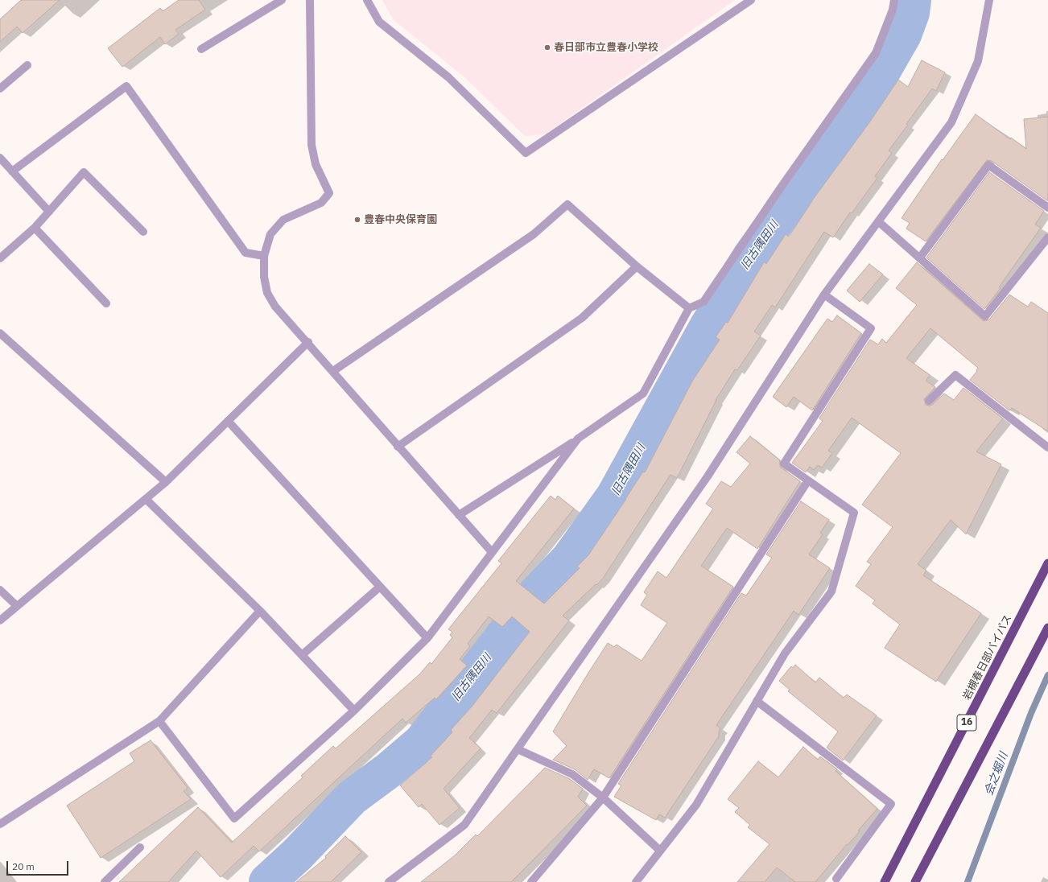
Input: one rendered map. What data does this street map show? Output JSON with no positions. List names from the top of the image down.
{
  "streets": {
    "highway": ["岩槻春日部バイパス", "16"]
  },
  "water": ["旧古隅田川", "会之堀川"],
  "places": ["春日部市立豊春小学校", "豊春中央保育園"],
  "scale_bar": "20 m"
}
